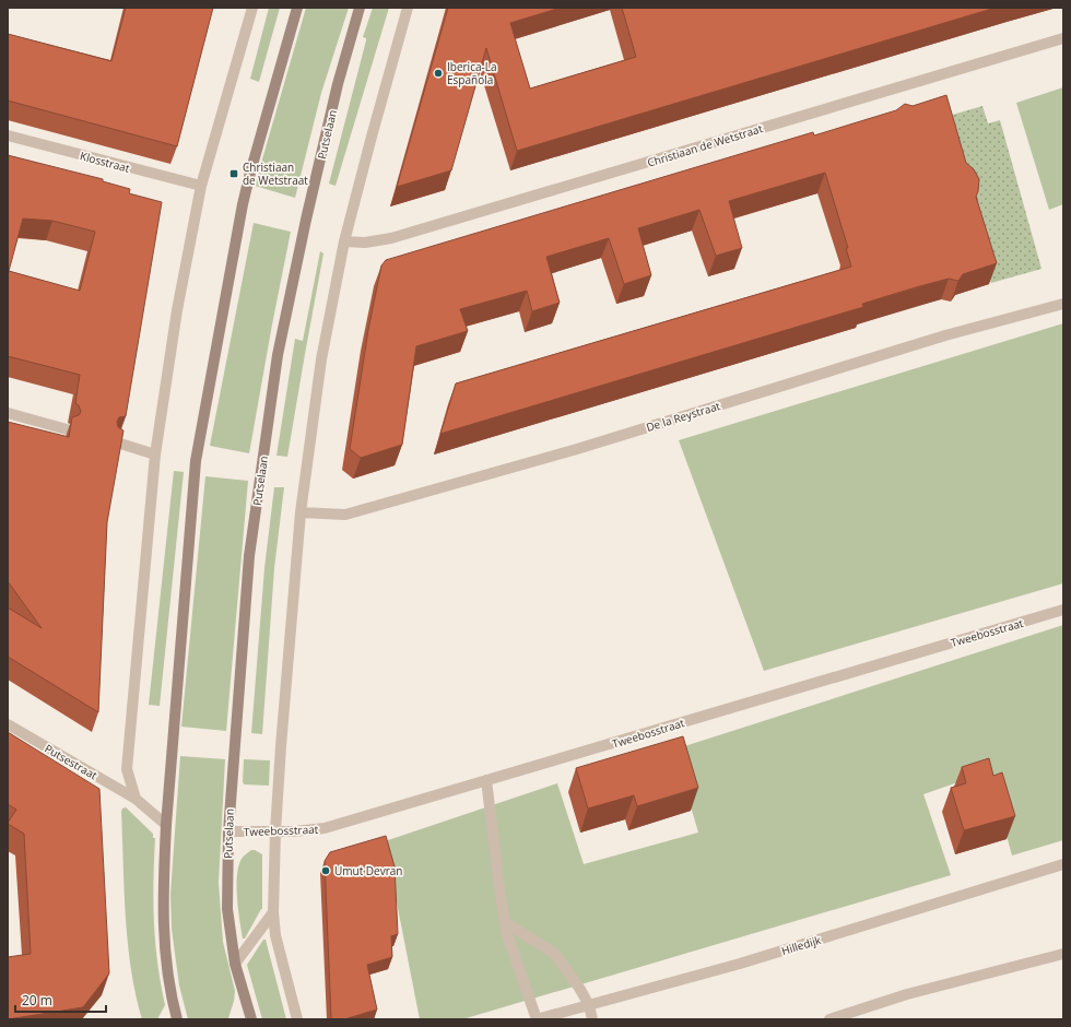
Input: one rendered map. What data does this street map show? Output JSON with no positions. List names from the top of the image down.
{
  "streets": {
    "main road": ["Putselaan"],
    "street": [
      "Christiaan de Wetstraat",
      "Klosstraat",
      "De la Reystraat",
      "Tweebosstraat",
      "Putsestraat",
      "Hilledijk"
    ]
  },
  "crossings": [
    ["Putselaan", "Tweebosstraat"]
  ],
  "places": {
    "other": ["Iberica-La Española", "Umut Devran"],
    "transit": ["Christiaan de Wetstraat"]
  },
  "scale_bar": "20 m"
}
